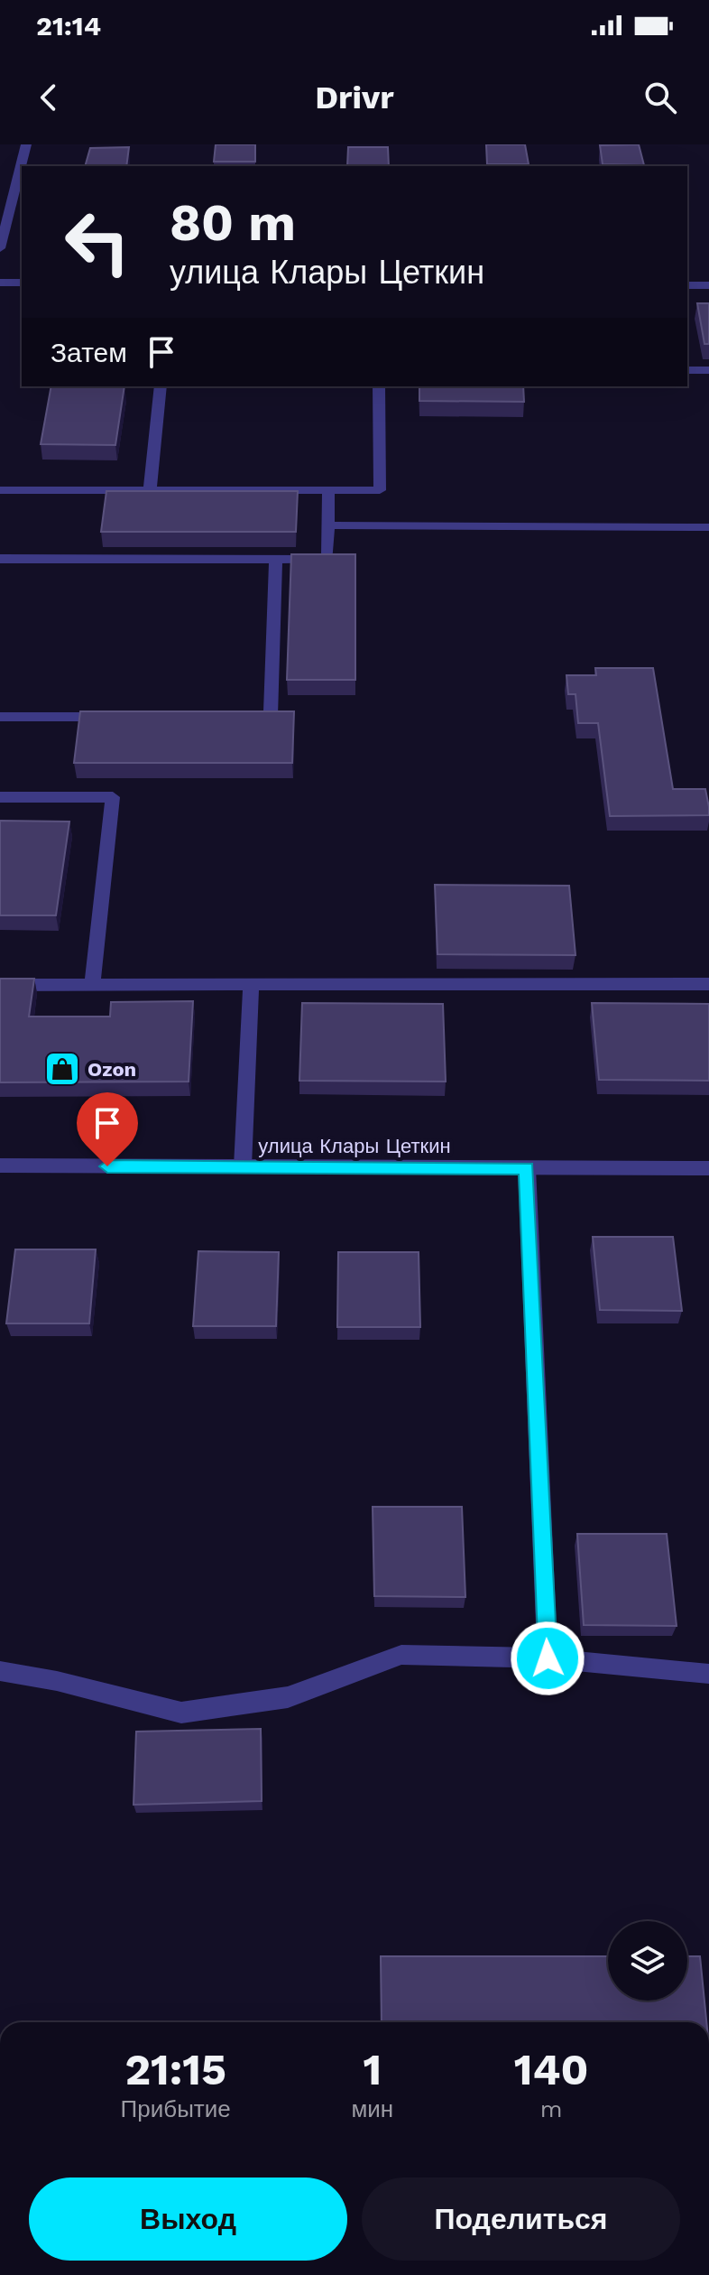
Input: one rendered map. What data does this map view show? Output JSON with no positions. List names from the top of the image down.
{
  "streets": {
    "street": ["улица Клары Цеткин"]
  },
  "places": {
    "shop": ["Ozon"]
  },
  "page": {
    "status": "21:14",
    "header": "Drivr",
    "turn": ["80 m", "улица Клары Цеткин"],
    "then": "Затем",
    "eta": [
      "21:15",
      "Прибытие",
      "1",
      "мин",
      "140",
      "m"
    ],
    "buttons": ["Выход", "Поделиться"]
  }
}
